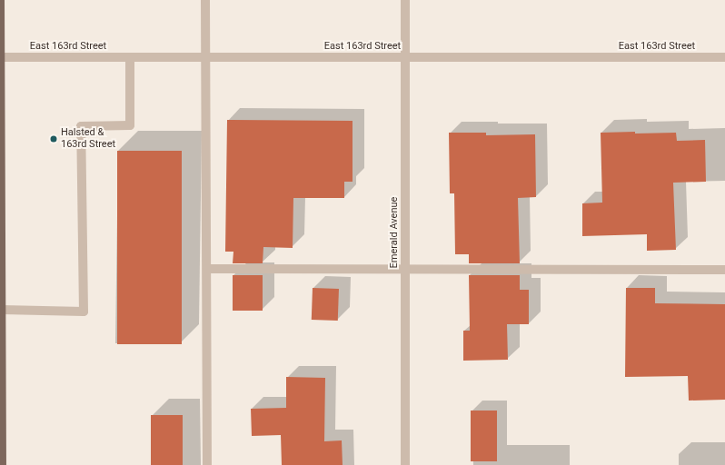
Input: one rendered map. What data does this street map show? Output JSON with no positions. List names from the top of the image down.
{
  "streets": {
    "street": ["East 163rd Street", "Emerald Avenue"]
  },
  "crossings": [
    ["East 163rd Street", "Emerald Avenue"]
  ],
  "places": ["Halsted & 163rd Street"]
}
